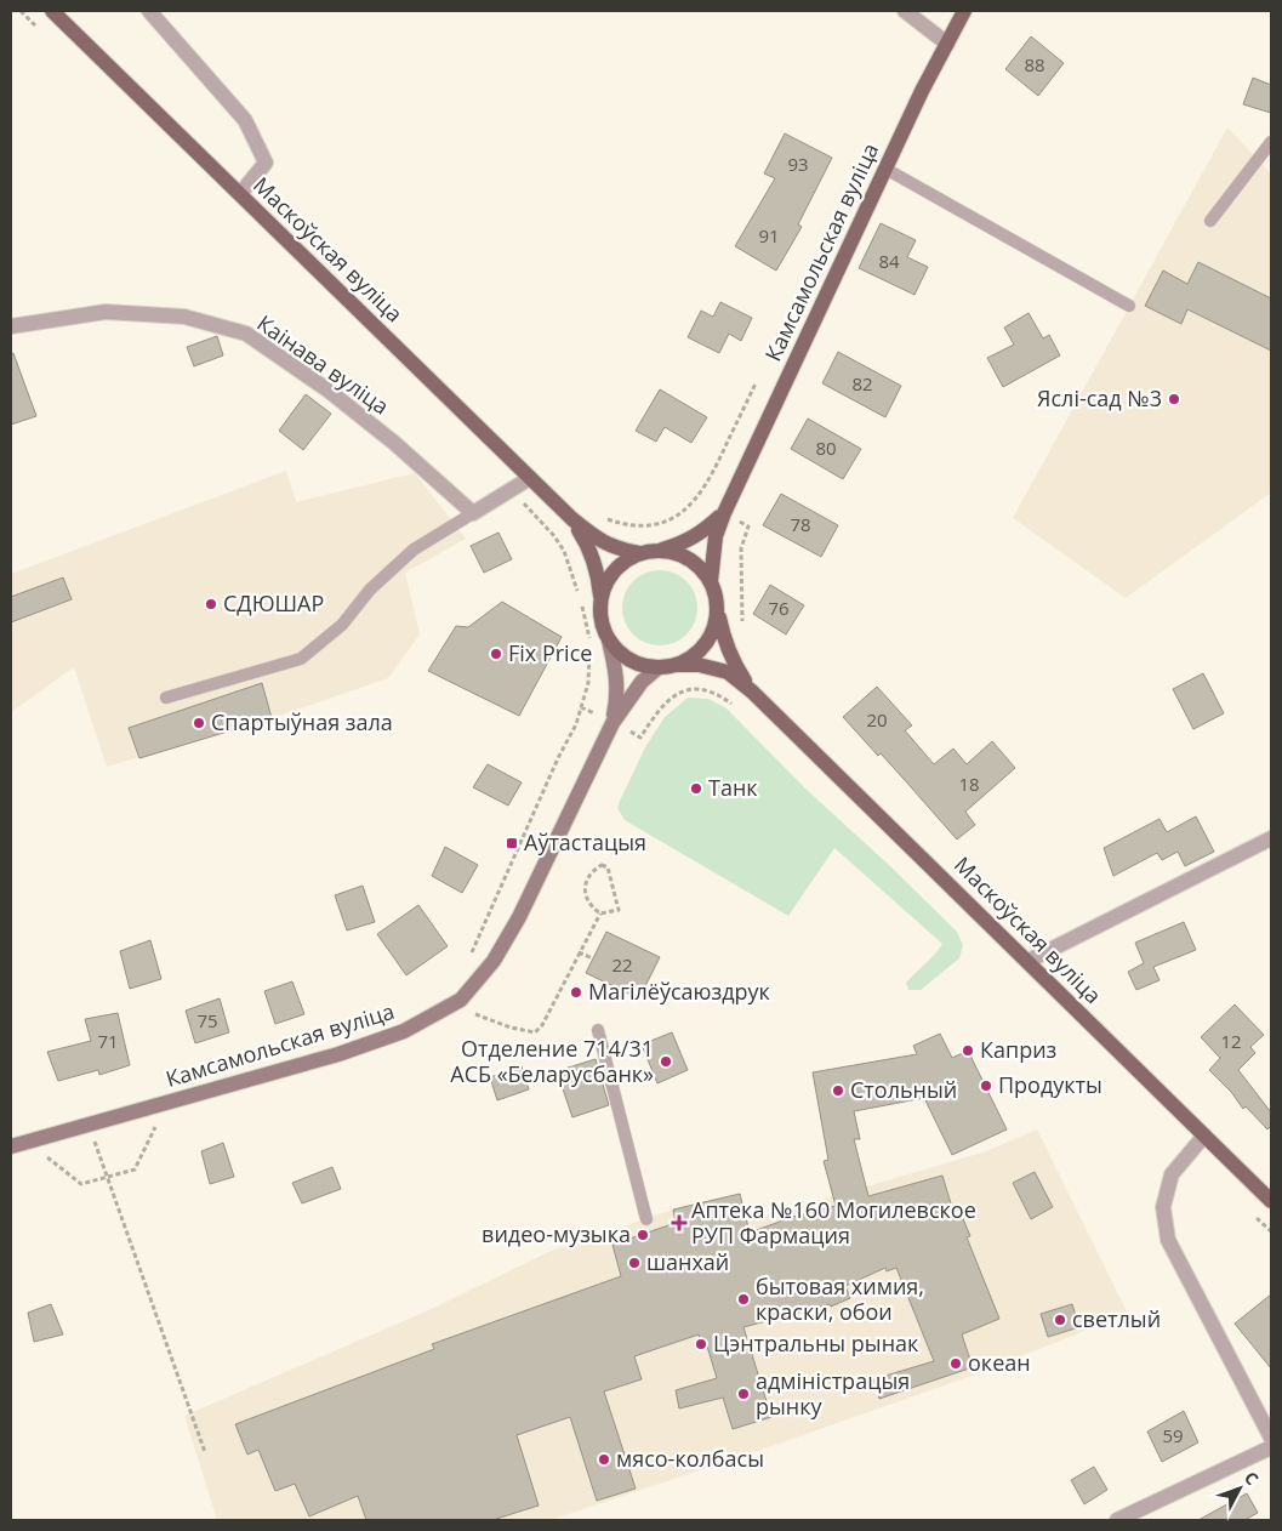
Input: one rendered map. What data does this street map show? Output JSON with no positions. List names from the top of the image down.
{
  "streets": {
    "main road": ["Маскоўская вуліца", "Камсамольская вуліца"],
    "street": ["Каінава вуліца"]
  },
  "crossings": [
    ["Маскоўская вуліца", "Камсамольская вуліца"]
  ],
  "places": {
    "other": [
      "Яслі-сад №3",
      "СДЮШАР",
      "Fix Price",
      "Спартыўная зала",
      "Танк",
      "Магілёўсаюздрук",
      "Каприз",
      "Отделение 714/31 АСБ «Беларусбанк»",
      "Продукты",
      "Стольный",
      "видео-музыка",
      "шанхай",
      "бытовая химия, краски, обои",
      "светлый",
      "Цэнтральны рынак",
      "океан",
      "адміністрацыя рынку",
      "мясо-колбасы"
    ],
    "transit": ["Аўтастацыя"],
    "health": ["Аптека №160 Могилевское РУП Фармация"]
  },
  "house_numbers": [
    "88",
    "93",
    "91",
    "84",
    "82",
    "80",
    "78",
    "76",
    "20",
    "18",
    "22",
    "75",
    "71",
    "12",
    "59"
  ],
  "north": "top right"
}
